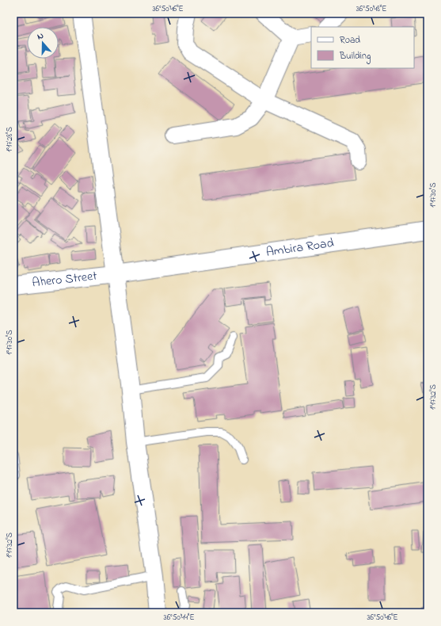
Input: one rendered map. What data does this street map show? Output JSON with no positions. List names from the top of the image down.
{
  "streets": {
    "street": ["Ambira Road", "Ahero Street"]
  },
  "crossings": [
    ["Ambira Road", "Ahero Street"]
  ],
  "legend": ["Road", "Building"],
  "north": "top",
  "coordinates": [
    "36°50'46\"E",
    "36°50'48\"E",
    "1°17'28\"S",
    "1°17'30\"S",
    "1°17'32\"S",
    "36°50'44\"E"
  ]
}
